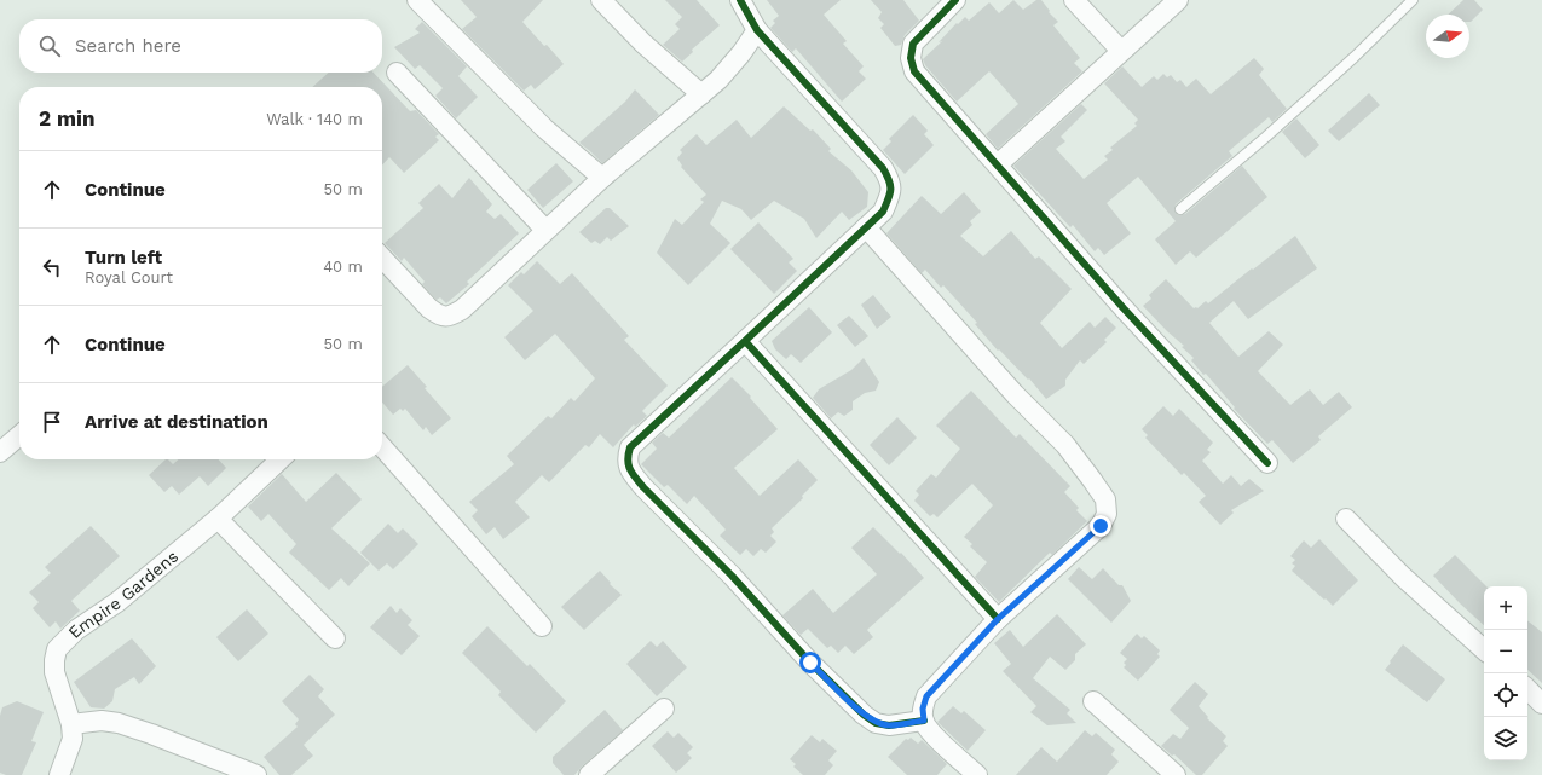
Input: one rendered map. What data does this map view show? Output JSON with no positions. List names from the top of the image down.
{
  "streets": {
    "street": ["Empire Gardens"]
  },
  "north": "right",
  "page": {
    "search": "Search here",
    "heading": ["2 min", "Walk · 140 m"],
    "list": [
      ["Continue", "50 m"],
      ["Turn left", "Royal Court", "40 m"],
      ["Continue", "50 m"],
      "Arrive at destination"
    ],
    "map_buttons": ["+", "−"]
  }
}
